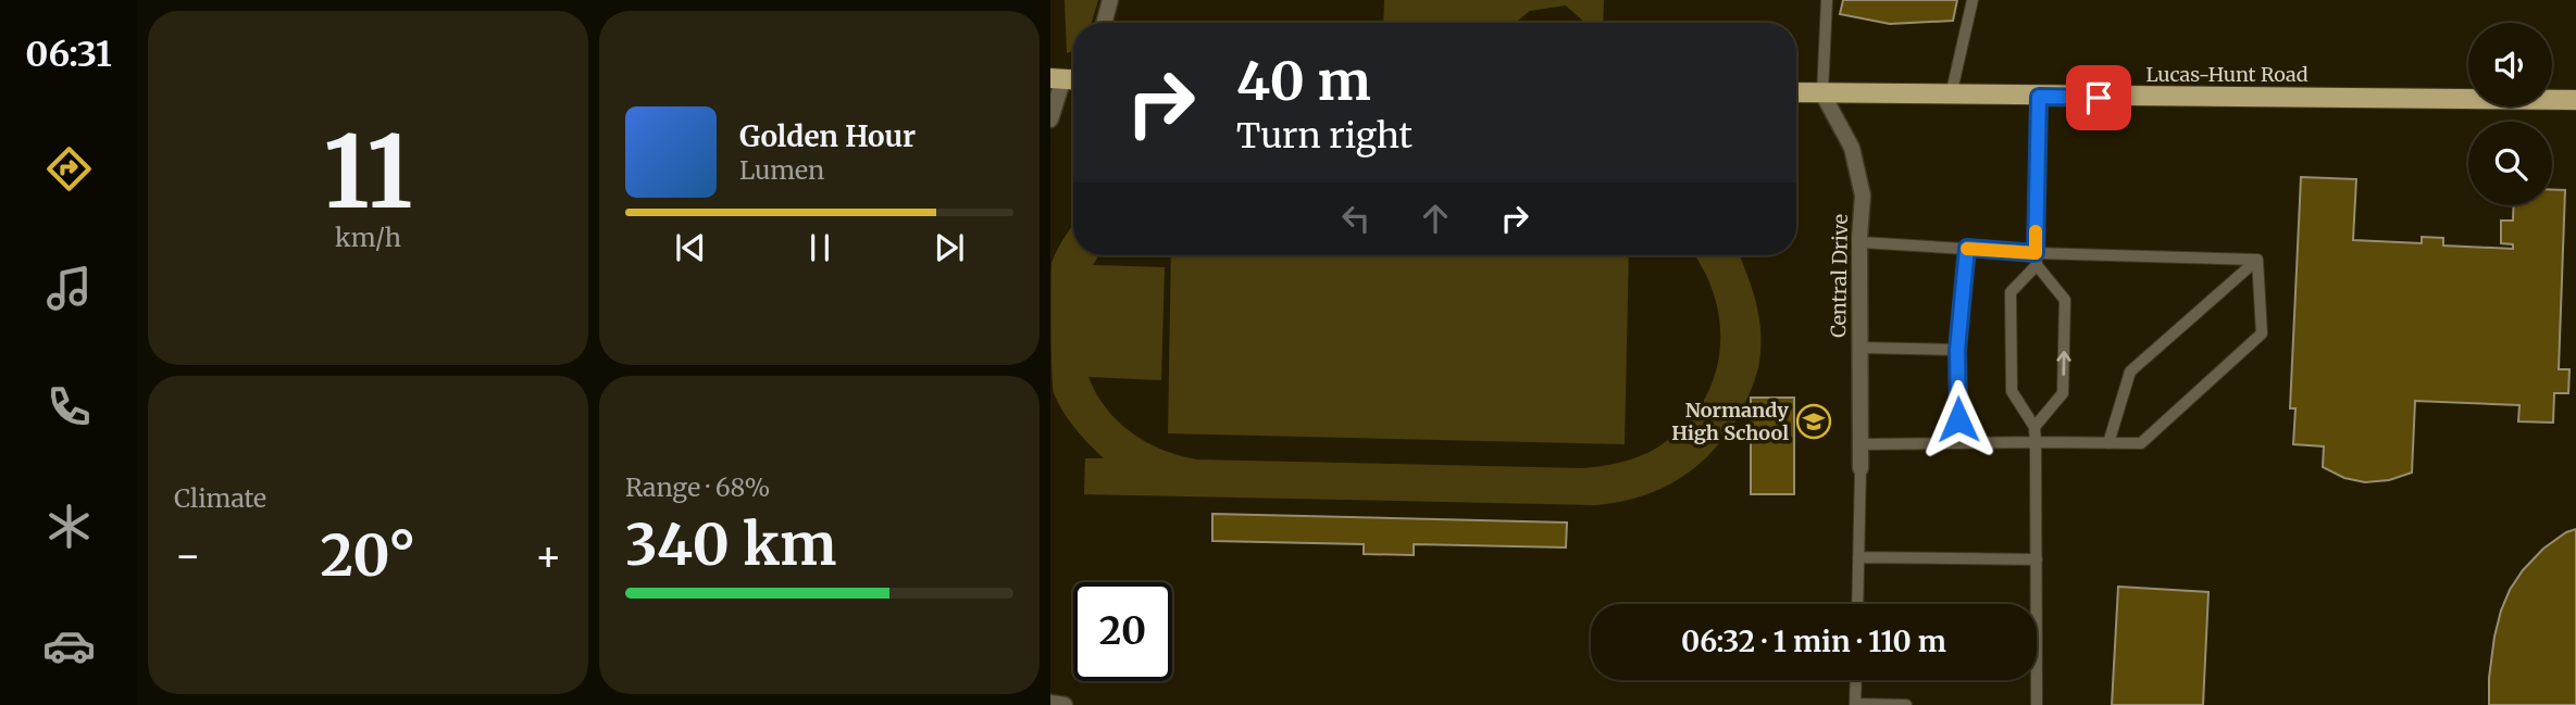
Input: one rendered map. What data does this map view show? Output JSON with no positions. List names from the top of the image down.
{
  "streets": {
    "main road": ["Lucas-Hunt Road"],
    "street": ["Central Drive"]
  },
  "crossings": [
    ["Lucas-Hunt Road", "Central Drive"]
  ],
  "places": {
    "school or university": ["Normandy High School"]
  },
  "page": {
    "tabs": "06:31",
    "tile": [
      ["11", "km/h"],
      "Climate",
      ["Range · 68%", "340 km"]
    ],
    "turn": ["40 m", "Turn right"],
    "song": ["Golden Hour", "Lumen"],
    "heat": ["−", "20°", "+"],
    "limit": "20",
    "trip": "06:32 · 1 min · 110 m"
  }
}
